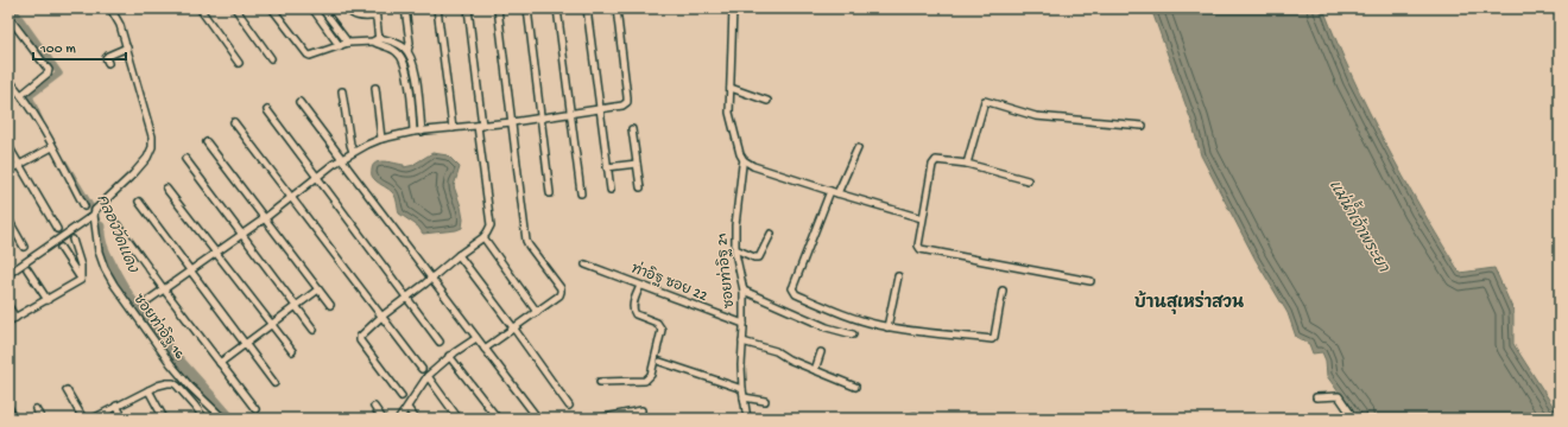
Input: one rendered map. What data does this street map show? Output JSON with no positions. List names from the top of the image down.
{
  "streets": {
    "street": ["ซอยท่าอิฐ 21", "ท่าอิฐ ซอย 22", "ซอยท่าอิฐ 16"]
  },
  "crossings": [
    ["ซอยท่าอิฐ 21", "ท่าอิฐ ซอย 22"]
  ],
  "districts": ["บ้านสุเหร่าสวน"],
  "water": ["แม่น้ำเจ้าพระยา", "คลองวัดแดง"],
  "scale_bar": "100 m"
}
